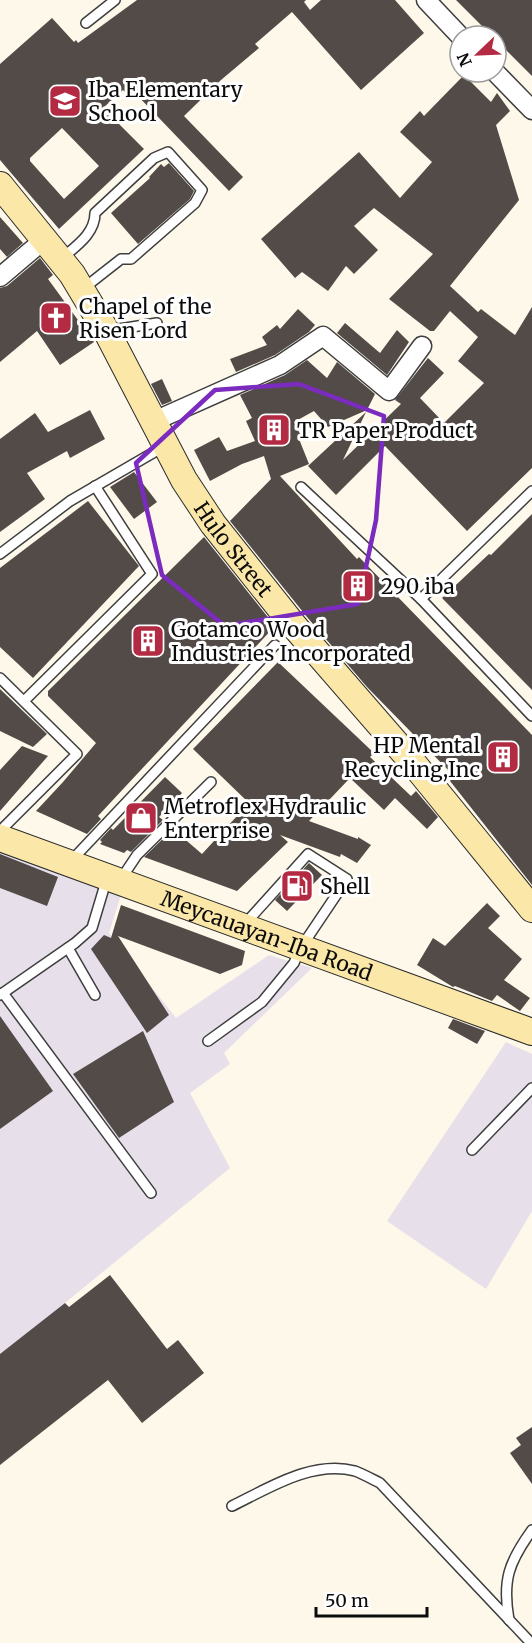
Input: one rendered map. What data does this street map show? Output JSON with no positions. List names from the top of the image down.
{
  "streets": {
    "street": ["Hulo Street", "Meycauayan-Iba Road"]
  },
  "places": {
    "school or university": ["Iba Elementary School"],
    "church": ["Chapel of the Risen Lord"],
    "building": [
      "TR Paper Product",
      "290 iba",
      "Gotamco Wood Industries Incorporated",
      "HP Mental Recycling,Inc"
    ],
    "shop": ["Metroflex Hydraulic Enterprise"],
    "fuel station": ["Shell"]
  },
  "scale_bar": "50 m",
  "north": "bottom left"
}
